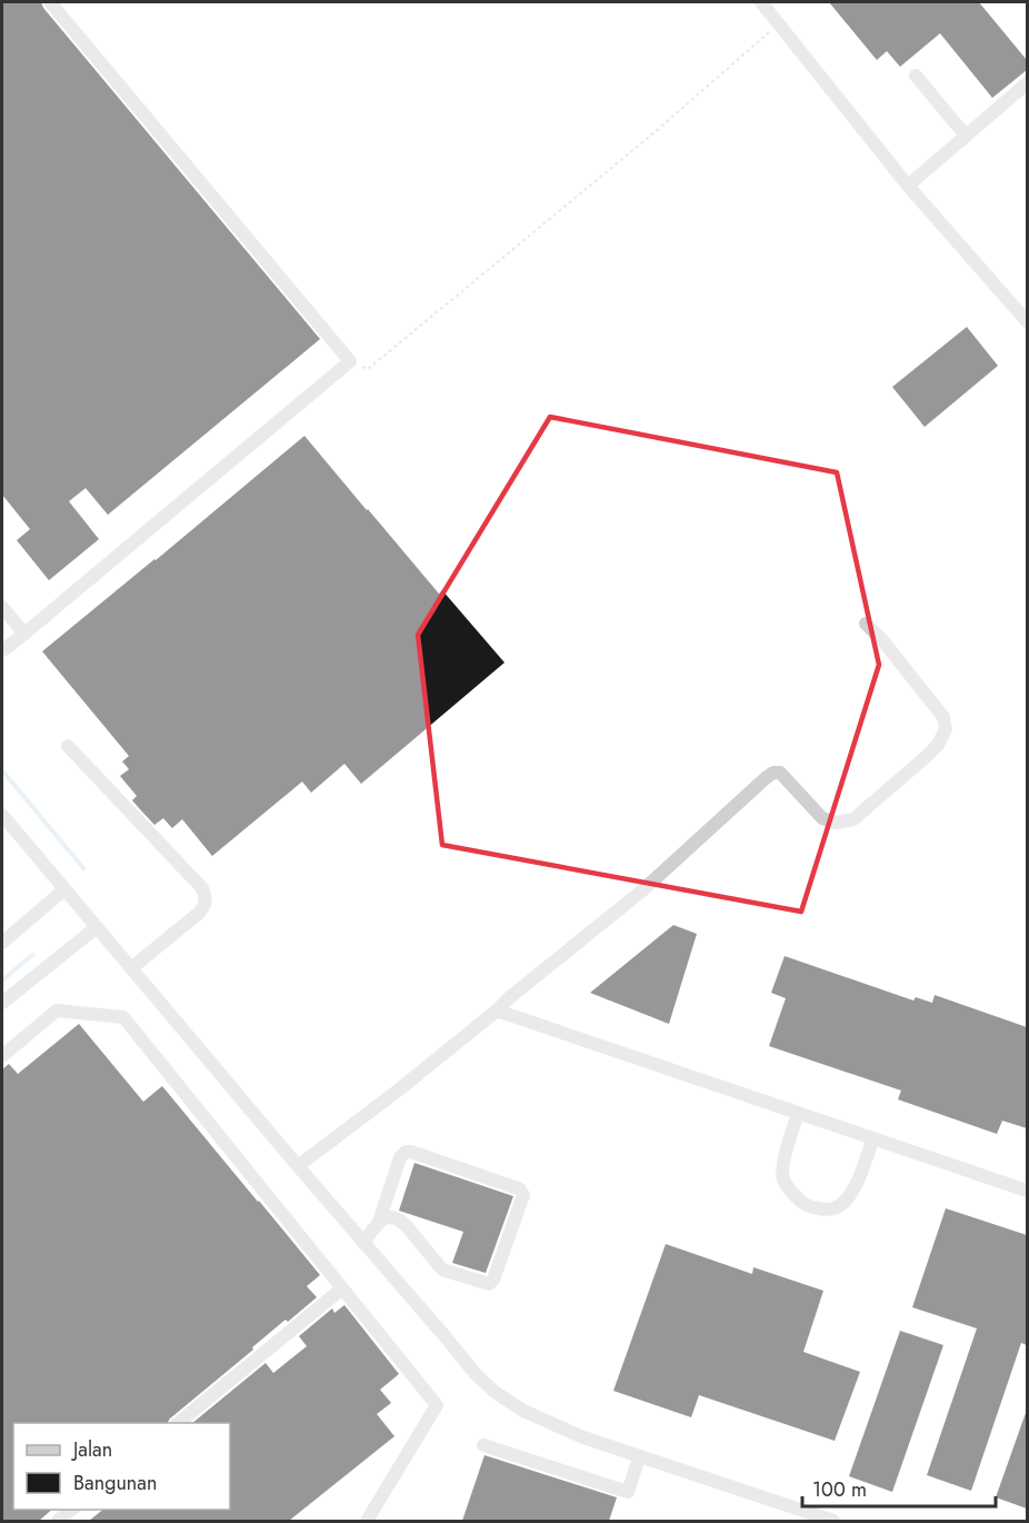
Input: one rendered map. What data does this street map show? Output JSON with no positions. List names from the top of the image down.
{
  "legend": ["Jalan", "Bangunan"],
  "scale_bar": "100 m"
}
